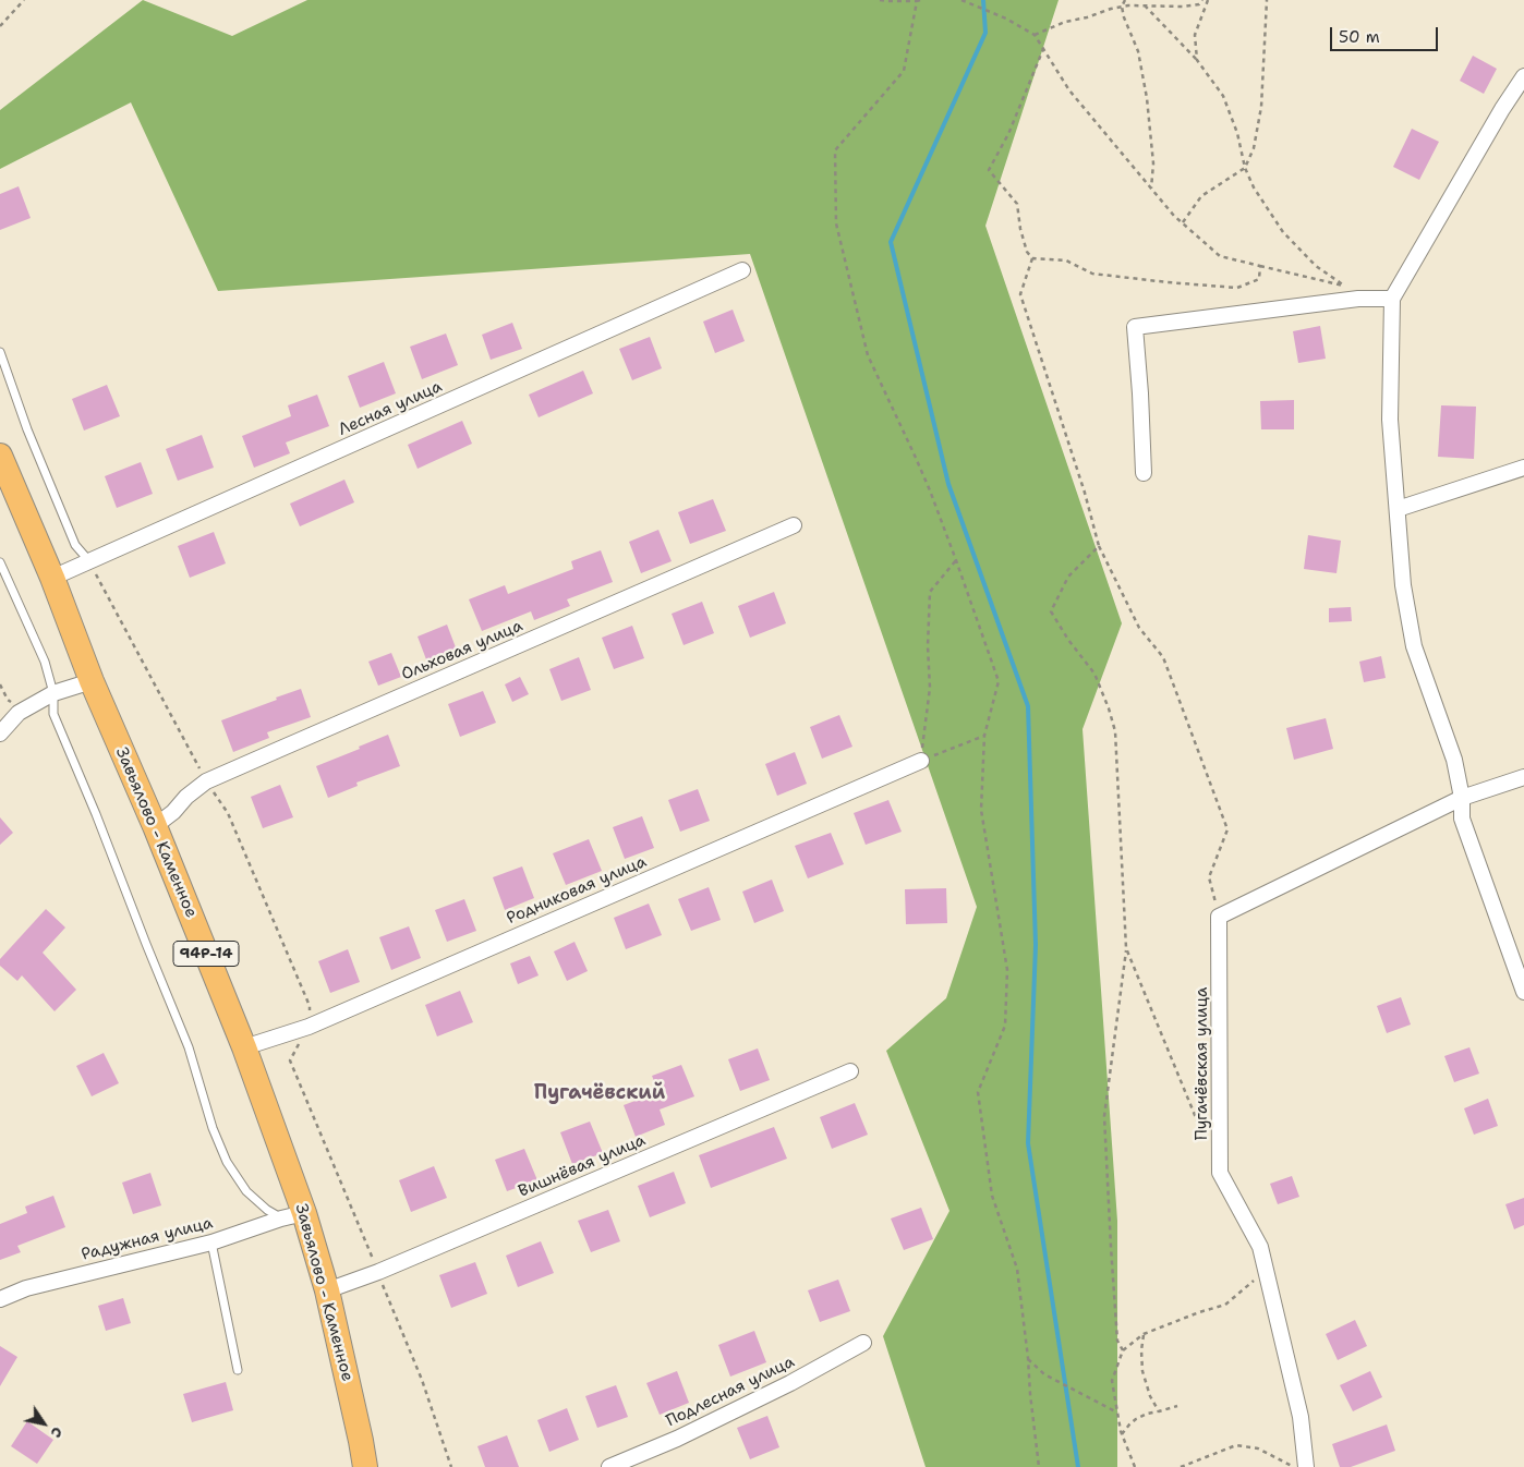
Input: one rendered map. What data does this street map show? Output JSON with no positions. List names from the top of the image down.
{
  "streets": {
    "main road": ["Завьялово - Каменное", "94Р-14"],
    "street": [
      "Лесная улица",
      "Ольховая улица",
      "Родниковая улица",
      "Пугачёвская улица",
      "Вишнёвая улица",
      "Радужная улица",
      "Подлесная улица"
    ]
  },
  "crossings": [
    ["Лесная улица", "Завьялово - Каменное"],
    ["Ольховая улица", "Завьялово - Каменное"],
    ["Завьялово - Каменное", "Родниковая улица"],
    ["Завьялово - Каменное", "Вишнёвая улица"],
    ["Завьялово - Каменное", "Радужная улица"]
  ],
  "districts": ["Пугачёвский"],
  "scale_bar": "50 m",
  "north": "bottom right"
}
